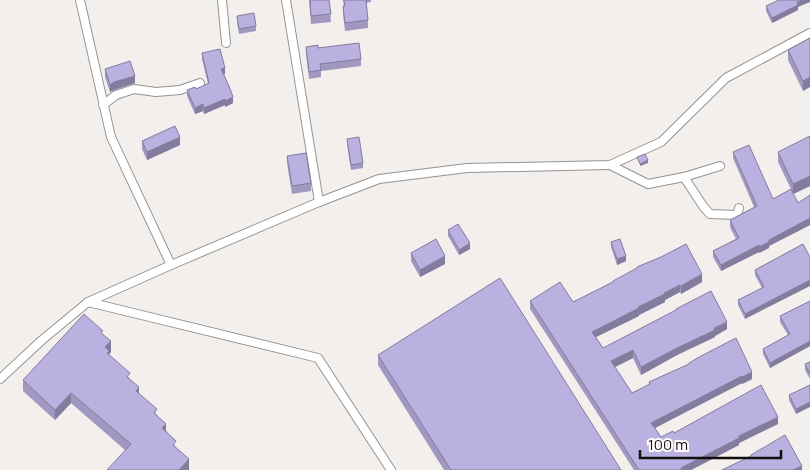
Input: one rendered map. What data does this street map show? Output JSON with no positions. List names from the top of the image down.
{
  "scale_bar": "100 m"
}
